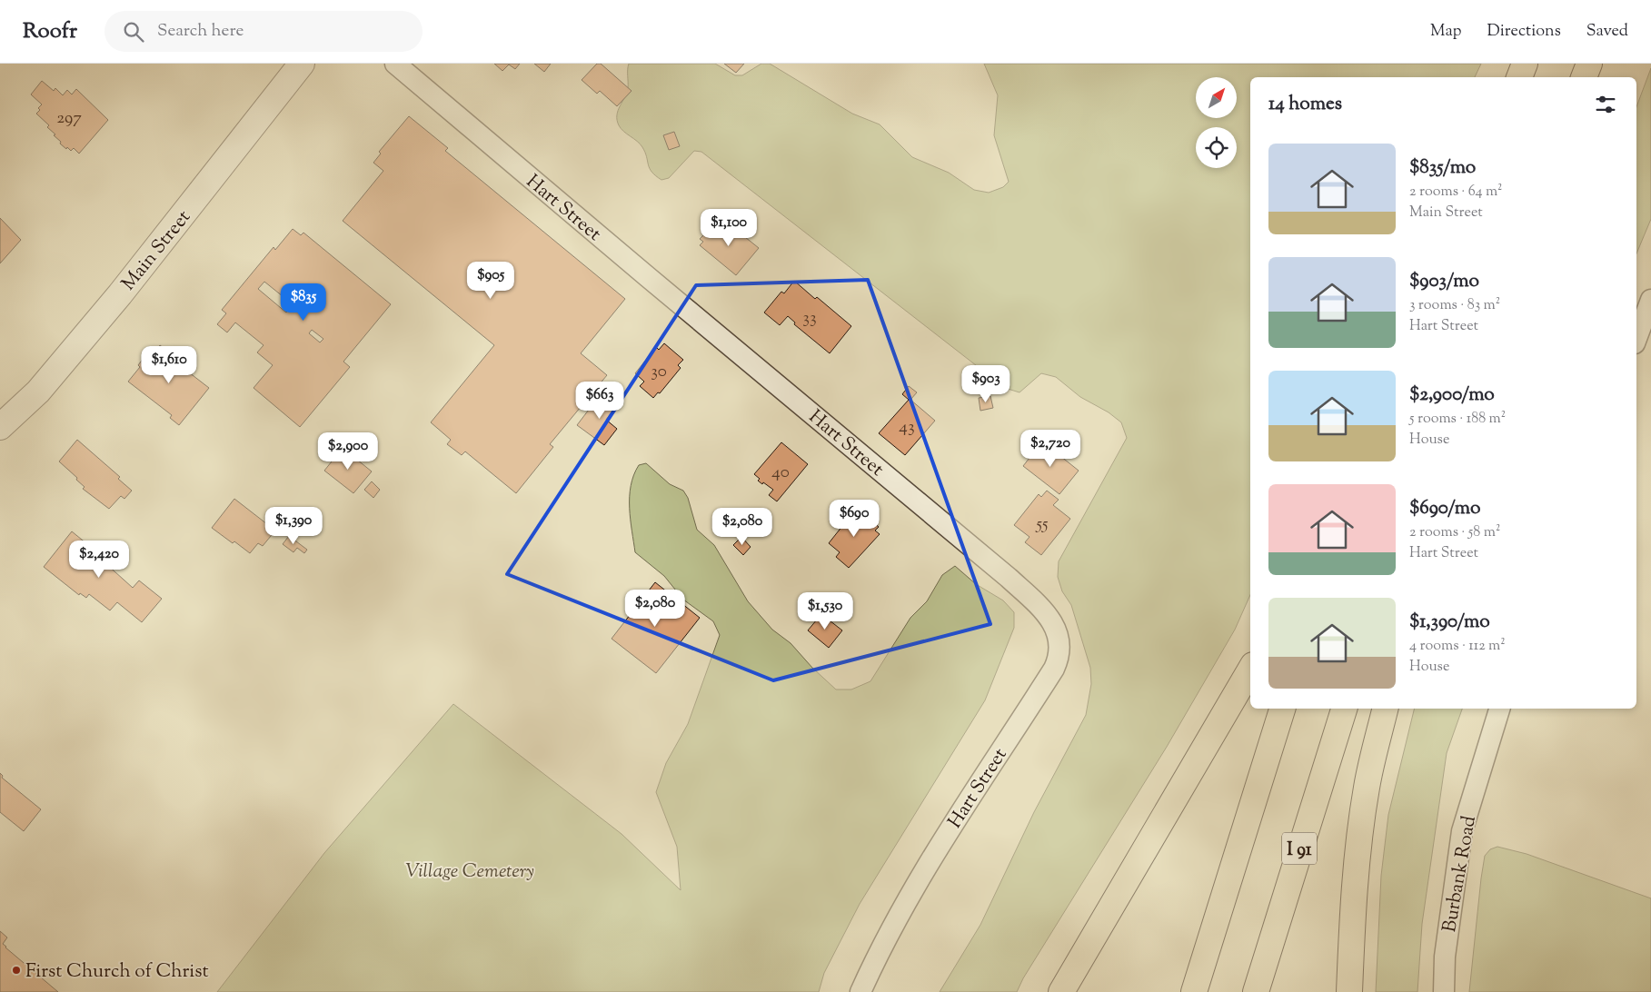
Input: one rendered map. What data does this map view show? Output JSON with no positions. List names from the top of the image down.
{
  "streets": {
    "highway": ["I 91"],
    "street": ["Hart Street", "Main Street", "Burbank Road"]
  },
  "parks": ["Village Cemetery"],
  "places": ["First Church of Christ"],
  "house_numbers": [
    "297",
    "33",
    "30",
    "43",
    "40",
    "55"
  ],
  "north": "top right",
  "page": {
    "header": "Roofr",
    "search": "Search here",
    "nav": ["Map", "Directions", "Saved"],
    "heading": "14 homes",
    "list": [
      {
        "name": "$835/mo",
        "note": "2 rooms · 64 m² · Main Street"
      },
      {
        "name": "$903/mo",
        "note": "3 rooms · 83 m² · Hart Street"
      },
      {
        "name": "$2,900/mo",
        "note": "5 rooms · 188 m² · House"
      },
      {
        "name": "$690/mo",
        "note": "2 rooms · 58 m² · Hart Street"
      },
      {
        "name": "$1,390/mo",
        "note": "4 rooms · 112 m² · House"
      }
    ],
    "price": [
      "$1,100",
      "$905",
      "$835",
      "$1,610",
      "$903",
      "$663",
      "$2,720",
      "$2,900",
      "$690",
      "$1,390",
      "$2,080",
      "$2,420",
      "$2,080",
      "$1,530"
    ]
  }
}
